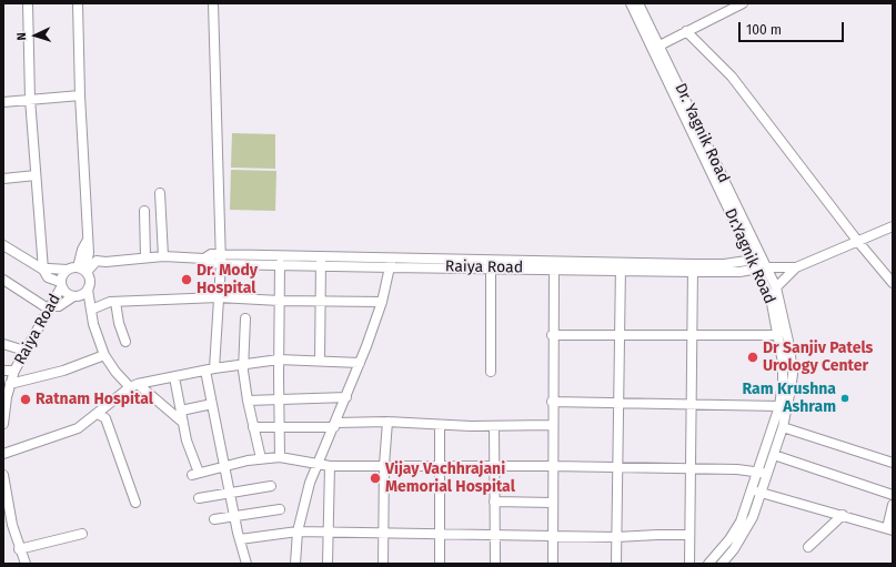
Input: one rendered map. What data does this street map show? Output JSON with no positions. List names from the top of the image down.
{
  "streets": {
    "street": ["Dr. Yagnik Road", "Dr.Yagnik Road", "Raiya Road"]
  },
  "crossings": [
    ["Dr. Yagnik Road", "Dr.Yagnik Road"],
    ["Dr. Yagnik Road", "Raiya Road"],
    ["Dr.Yagnik Road", "Raiya Road"]
  ],
  "places": [
    "Dr. Mody Hospital",
    "Dr Sanjiv Patels Urology Center",
    "Ram Krushna Ashram",
    "Ratnam Hospital",
    "Vijay Vachhrajani Memorial Hospital"
  ],
  "scale_bar": "100 m",
  "north": "left"
}
